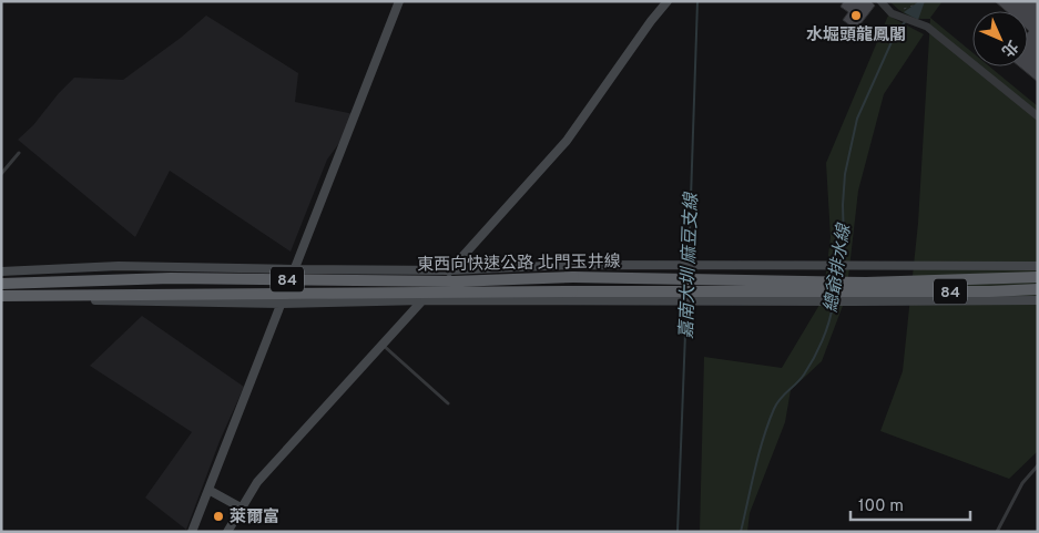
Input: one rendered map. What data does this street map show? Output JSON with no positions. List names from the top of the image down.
{
  "streets": {
    "highway": ["東西向快速公路 北門玉井線", "84"]
  },
  "water": ["嘉南大圳 麻豆支線", "總爺排水線"],
  "places": ["水堀頭龍鳳閣", "萊爾富"],
  "scale_bar": "100 m",
  "north": "bottom right"
}
